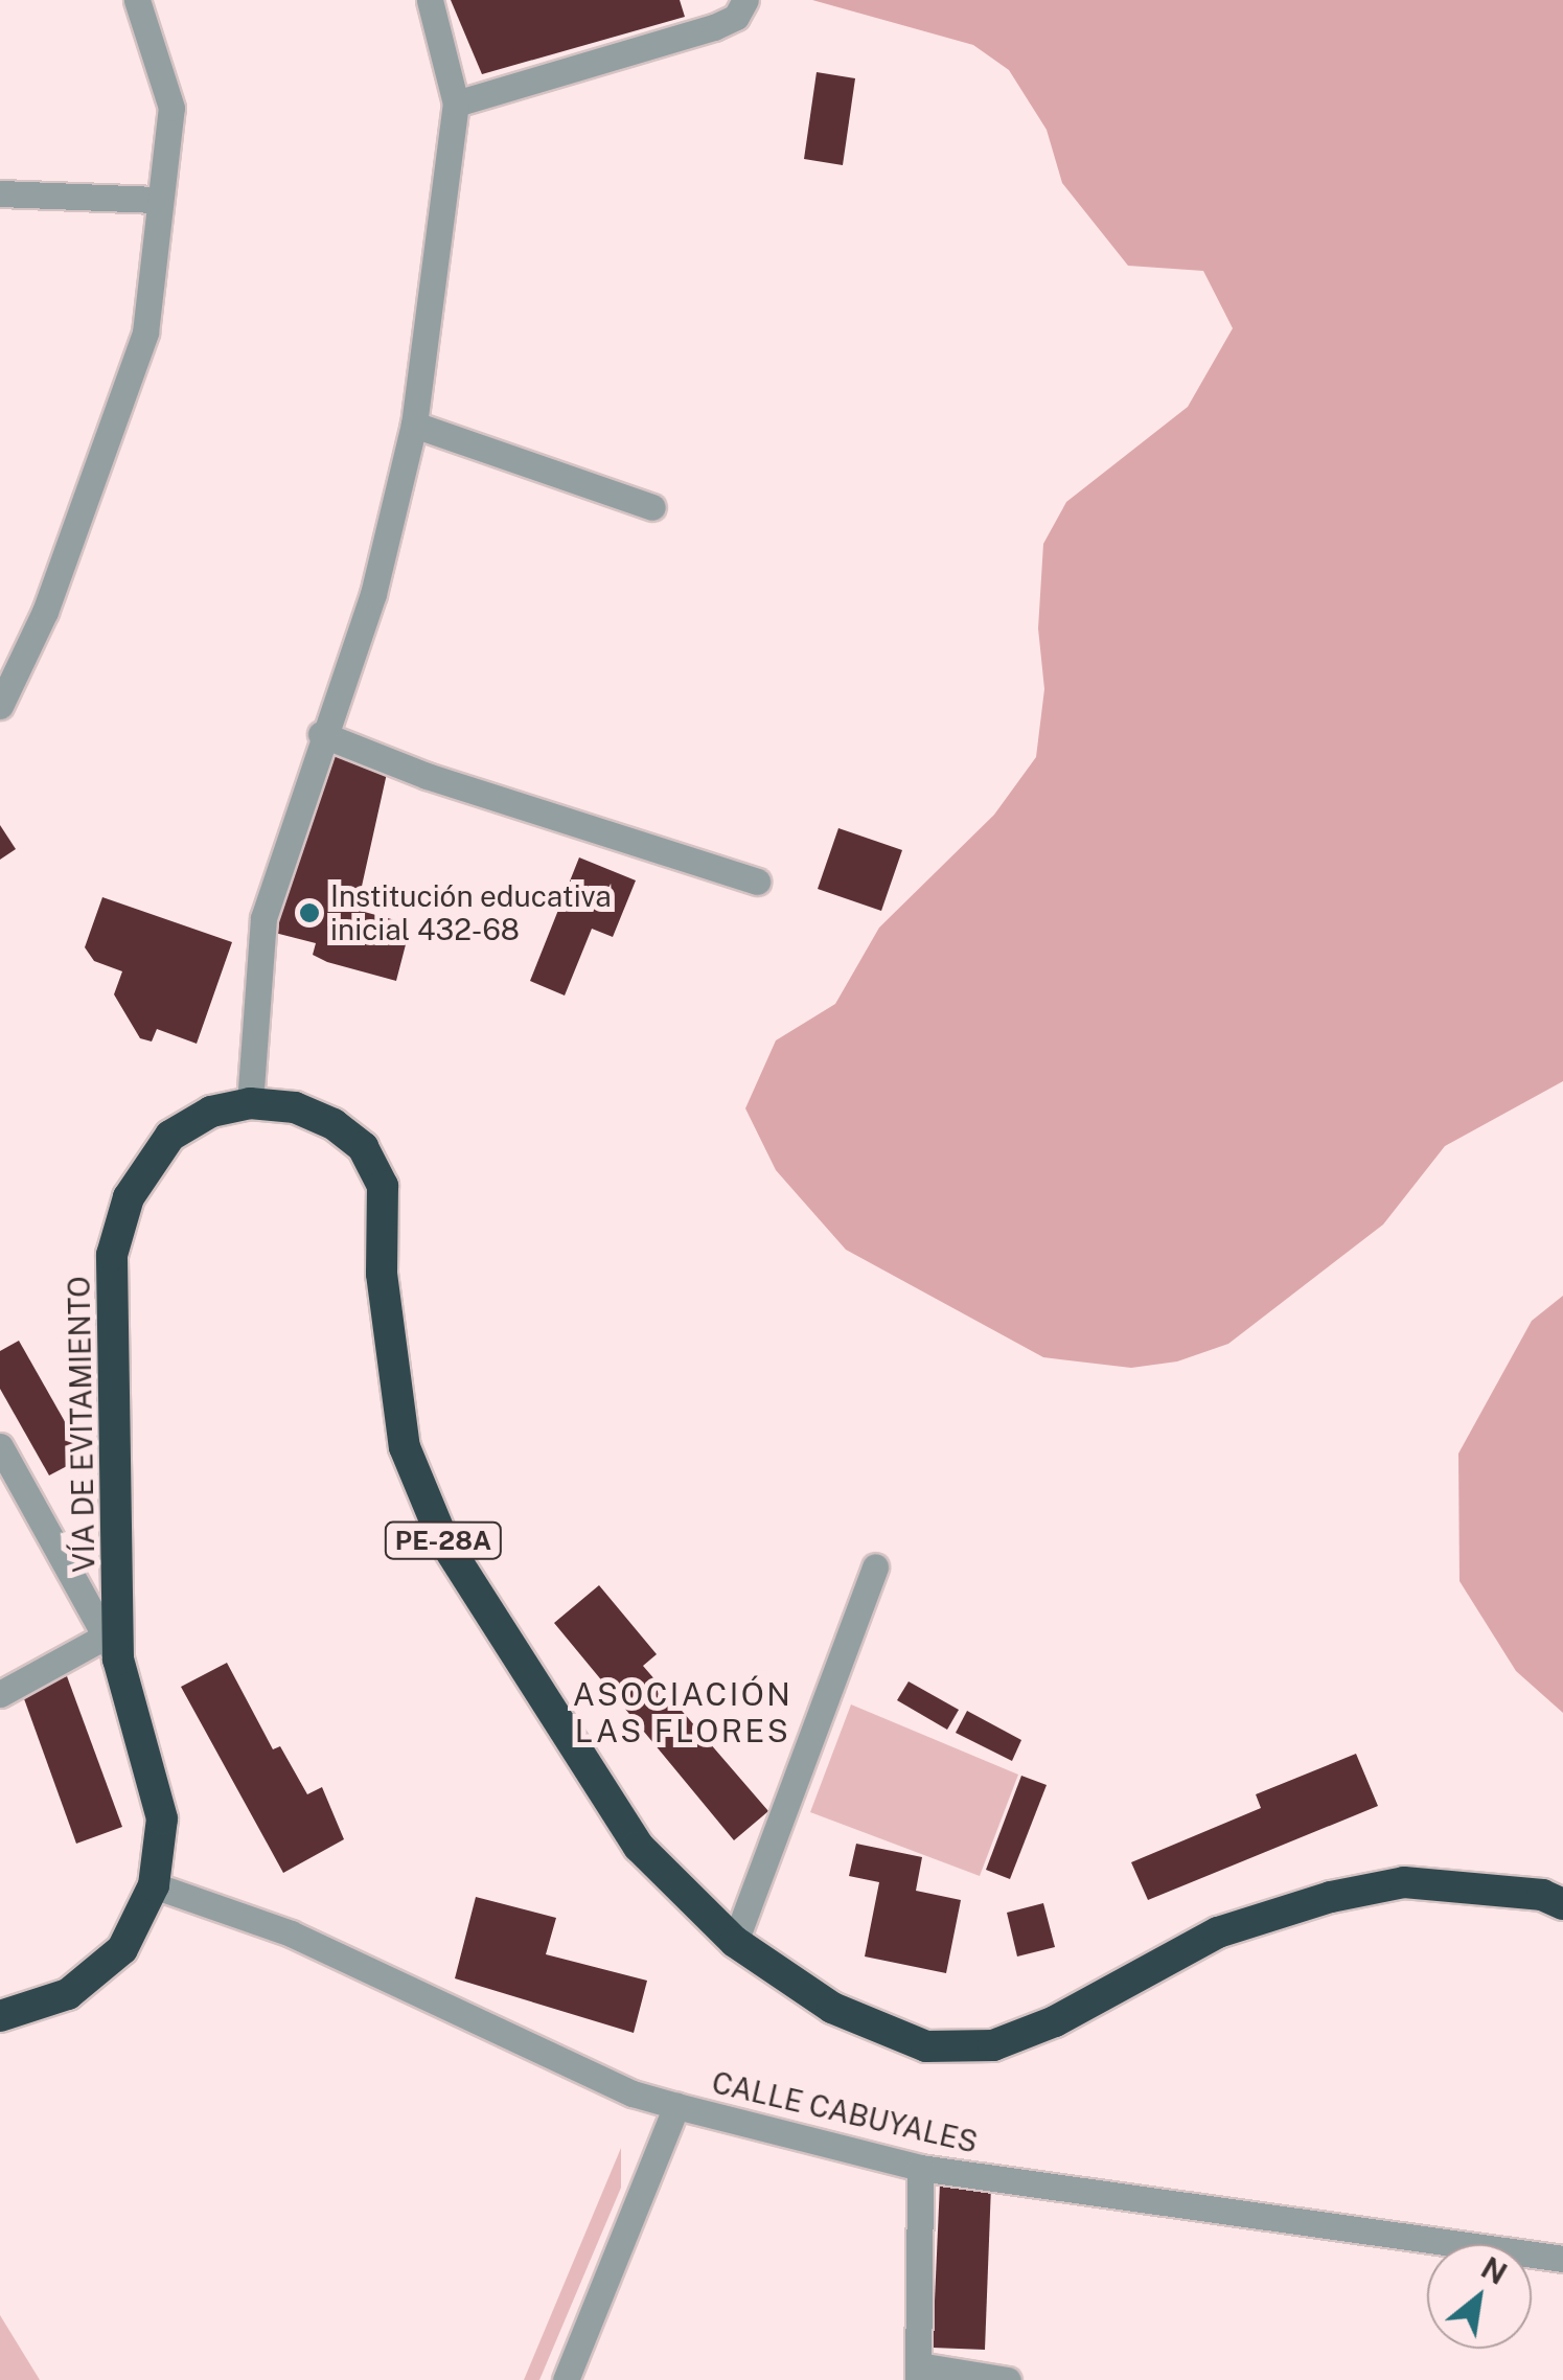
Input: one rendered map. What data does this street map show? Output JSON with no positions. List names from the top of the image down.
{
  "streets": {
    "highway": ["VÍA DE EVITAMIENTO", "PE-28A"],
    "street": ["CALLE CABUYALES"]
  },
  "crossings": [
    ["VÍA DE EVITAMIENTO", "CALLE CABUYALES"]
  ],
  "districts": ["ASOCIACIÓN LAS FLORES"],
  "places": ["Institución educativa inicial 432-68"],
  "north": "top right"
}
